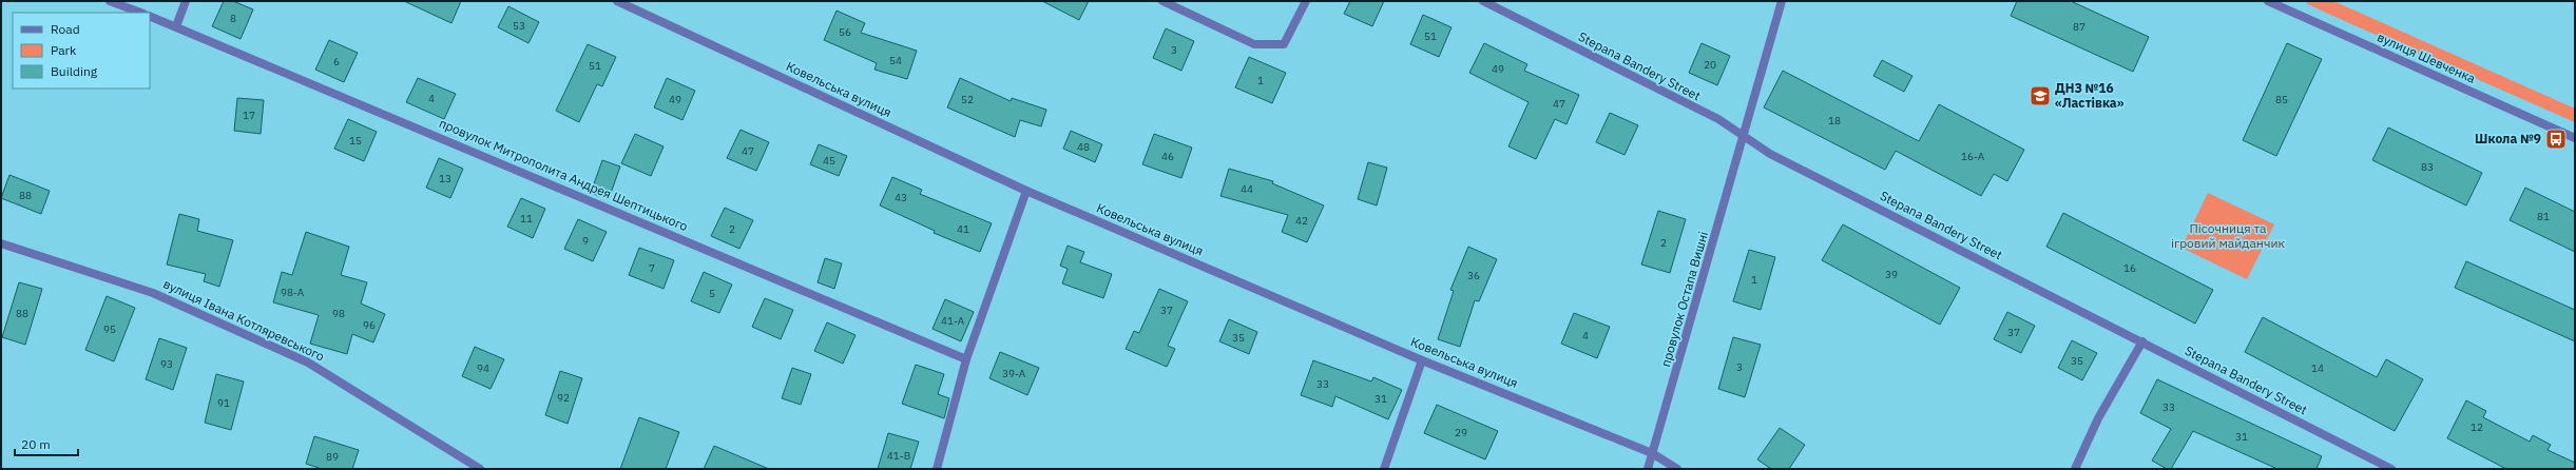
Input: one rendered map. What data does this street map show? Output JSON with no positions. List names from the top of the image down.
{
  "streets": {
    "street": [
      "вулиця Шевченка",
      "Stepana Bandery Street",
      "Ковельська вулиця",
      "провулок Митрополита Андрея Шептицького",
      "провулок Остапа Вишні",
      "вулиця Івана Котляревського"
    ]
  },
  "crossings": [
    ["Stepana Bandery Street", "провулок Остапа Вишні"],
    ["Ковельська вулиця", "провулок Остапа Вишні"]
  ],
  "parks": ["Пісочниця та ігровий майданчик"],
  "places": {
    "school or university": ["ДНЗ №16 «Ластівка»"],
    "bus stop": ["Школа №9"]
  },
  "house_numbers": [
    "8",
    "53",
    "87",
    "56",
    "51",
    "3",
    "54",
    "6",
    "20",
    "51",
    "49",
    "1",
    "4",
    "49",
    "52",
    "85",
    "47",
    "17",
    "18",
    "15",
    "48",
    "47",
    "46",
    "16-А",
    "45",
    "83",
    "13",
    "44",
    "88",
    "43",
    "81",
    "11",
    "42",
    "2",
    "41",
    "9",
    "2",
    "7",
    "16",
    "39",
    "36",
    "1",
    "98-А",
    "5",
    "37",
    "88",
    "98",
    "41-А",
    "96",
    "95",
    "37",
    "4",
    "35",
    "35",
    "93",
    "3",
    "94",
    "14",
    "39-А",
    "33",
    "92",
    "31",
    "91",
    "33",
    "12",
    "29",
    "31",
    "41-В",
    "89"
  ],
  "legend": ["Road", "Park", "Building"],
  "scale_bar": "20 m"
}
